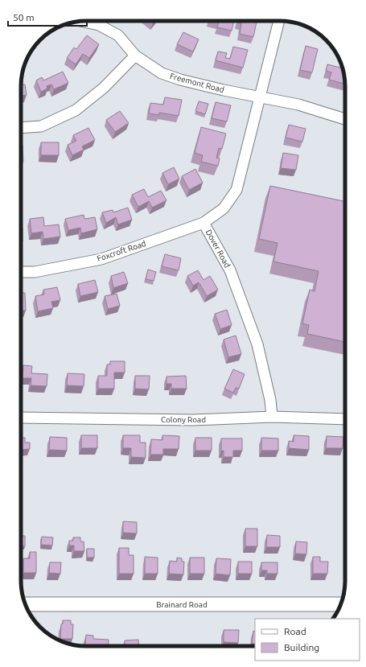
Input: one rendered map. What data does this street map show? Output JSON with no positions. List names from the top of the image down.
{
  "streets": {
    "main road": ["Brainard Road"],
    "street": [
      "Freemont Road",
      "Dover Road",
      "Foxcroft Road",
      "Colony Road"
    ]
  },
  "crossings": [
    ["Freemont Road", "Dover Road"],
    ["Dover Road", "Foxcroft Road"],
    ["Dover Road", "Colony Road"]
  ],
  "legend": ["Road", "Building"],
  "scale_bar": "50 m"
}
